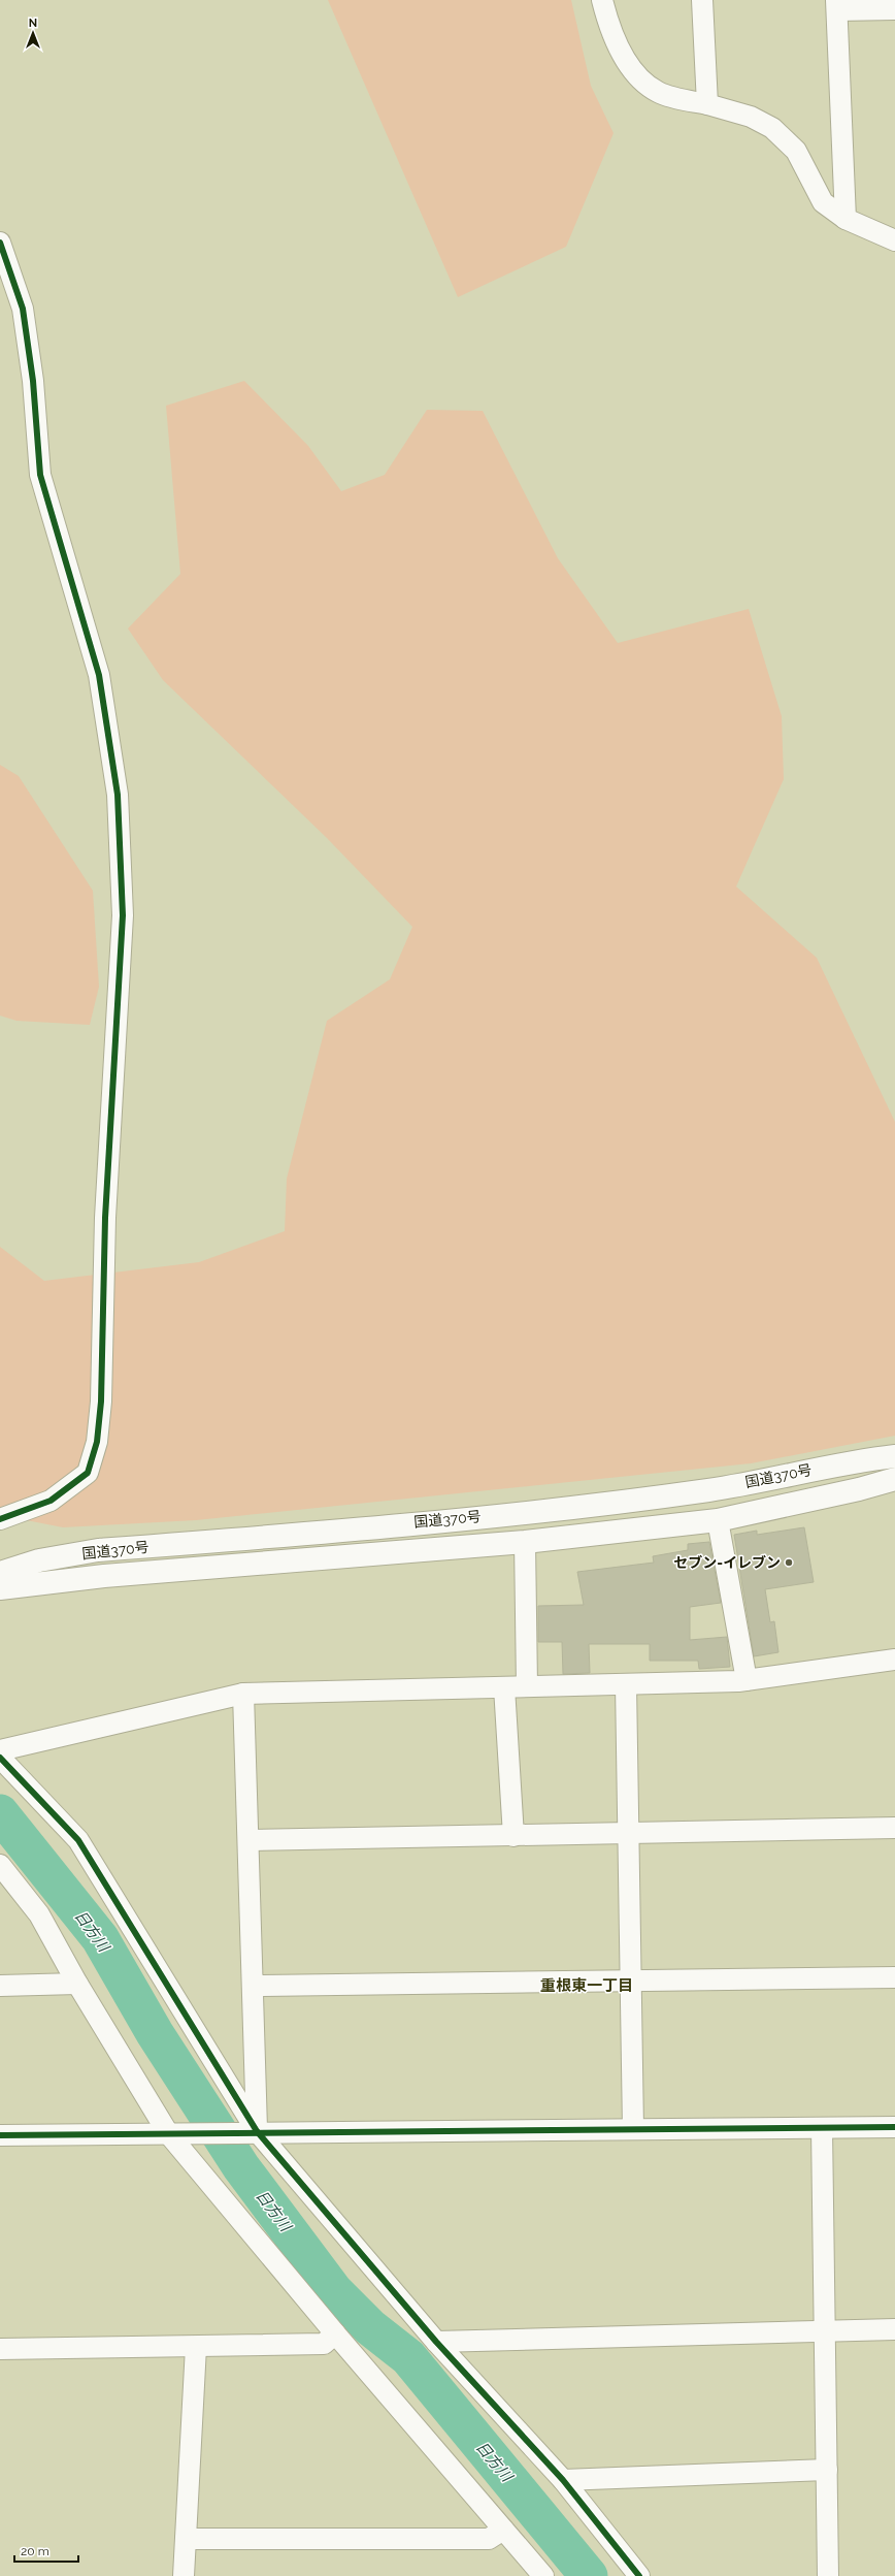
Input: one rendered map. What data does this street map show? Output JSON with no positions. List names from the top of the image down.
{
  "streets": {
    "highway": ["国道370号"]
  },
  "districts": ["重根東一丁目"],
  "water": ["日方川"],
  "places": ["セブン-イレブン"],
  "scale_bar": "20 m",
  "north": "top"
}
